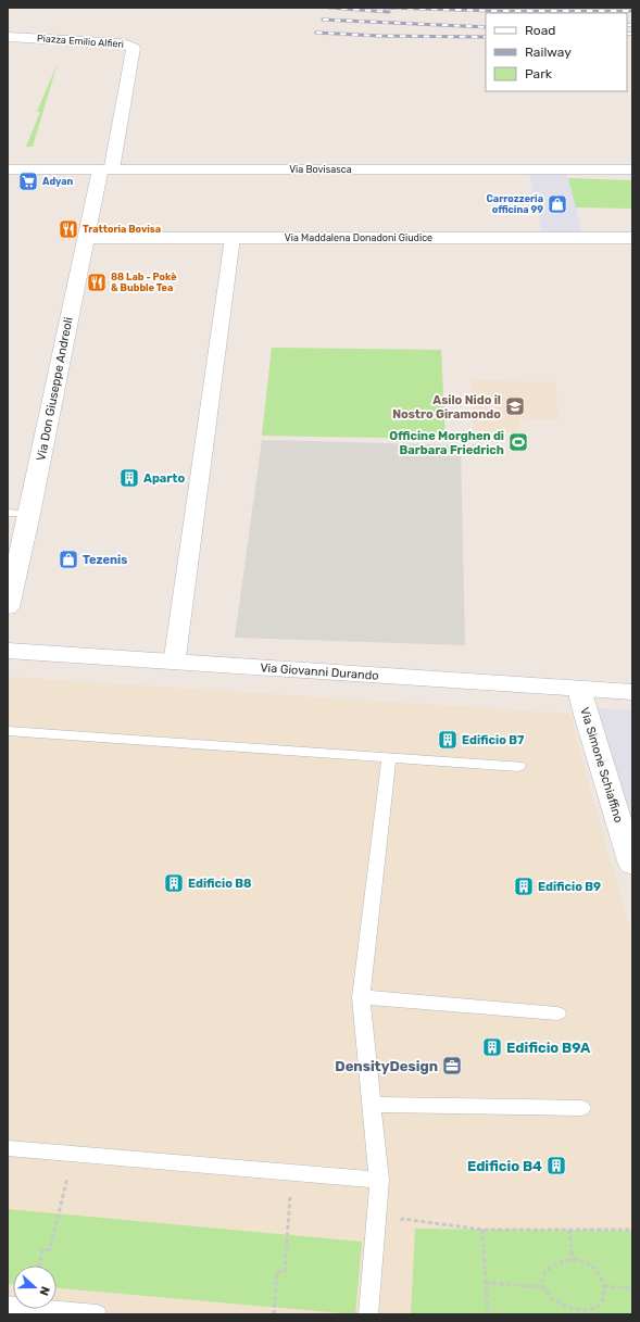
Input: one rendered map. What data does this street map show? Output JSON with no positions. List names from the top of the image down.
{
  "streets": {
    "street": [
      "Piazza Emilio Alfieri",
      "Via Bovisasca",
      "Via Maddalena Donadoni Giudice",
      "Via Don Giuseppe Andreoli",
      "Via Giovanni Durando",
      "Via Simone Schiaffino"
    ]
  },
  "crossings": [
    ["Piazza Emilio Alfieri", "Via Bovisasca"],
    ["Piazza Emilio Alfieri", "Via Don Giuseppe Andreoli"],
    ["Via Bovisasca", "Via Don Giuseppe Andreoli"],
    ["Via Maddalena Donadoni Giudice", "Via Don Giuseppe Andreoli"],
    ["Via Giovanni Durando", "Via Simone Schiaffino"]
  ],
  "places": {
    "supermarket": ["Adyan"],
    "shop": ["Carrozzeria officina 99", "Tezenis"],
    "restaurant": ["Trattoria Bovisa", "88 Lab - Pokè & Bubble Tea"],
    "school or university": ["Asilo Nido il Nostro Giramondo"],
    "sports": ["Officine Morghen di Barbara Friedrich"],
    "building": [
      "Aparto",
      "Edificio B7",
      "Edificio B8",
      "Edificio B9",
      "Edificio B9A",
      "Edificio B4"
    ],
    "office": ["DensityDesign"]
  },
  "legend": ["Road", "Railway", "Park"],
  "north": "right"
}
